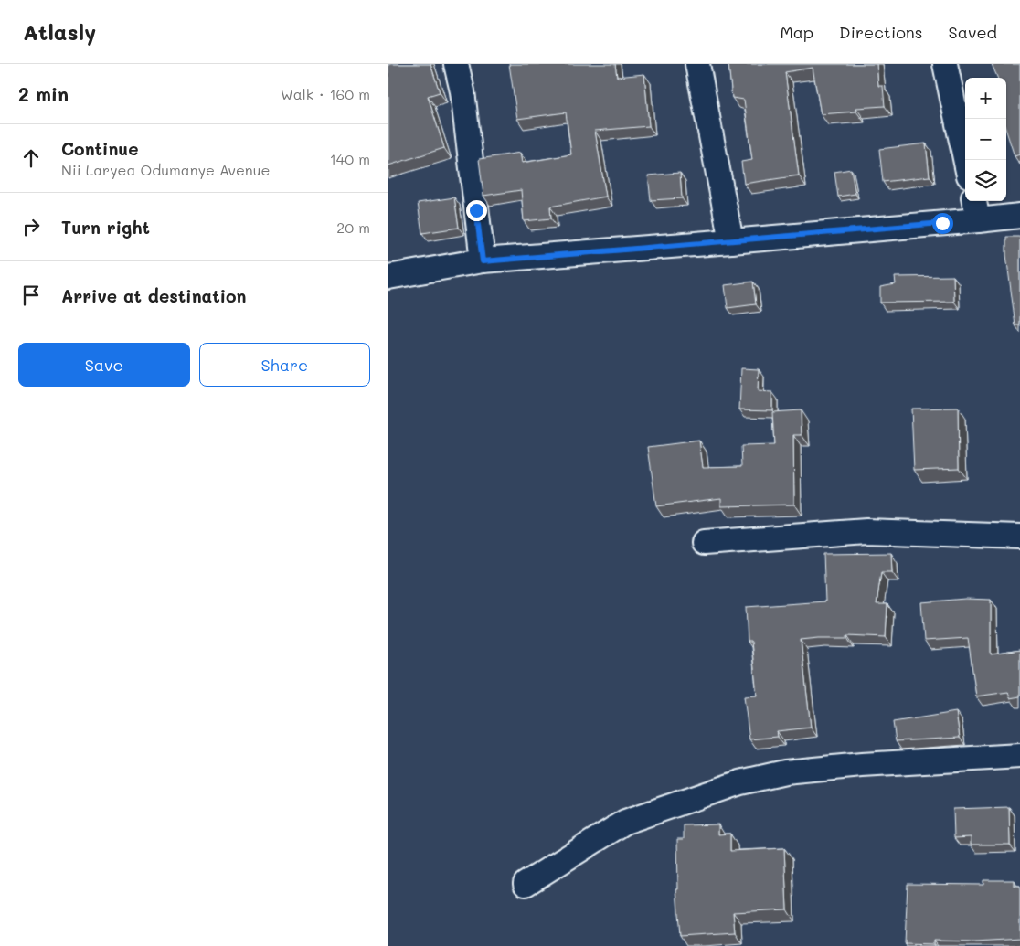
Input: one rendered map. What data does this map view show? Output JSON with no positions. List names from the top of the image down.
{
  "page": {
    "header": "Atlasly",
    "nav": ["Map", "Directions", "Saved"],
    "heading": ["2 min", "Walk · 160 m"],
    "map_buttons": ["+", "−"],
    "list": [
      ["Continue", "Nii Laryea Odumanye Avenue", "140 m"],
      ["Turn right", "20 m"],
      "Arrive at destination"
    ],
    "buttons": ["Save", "Share"]
  }
}
